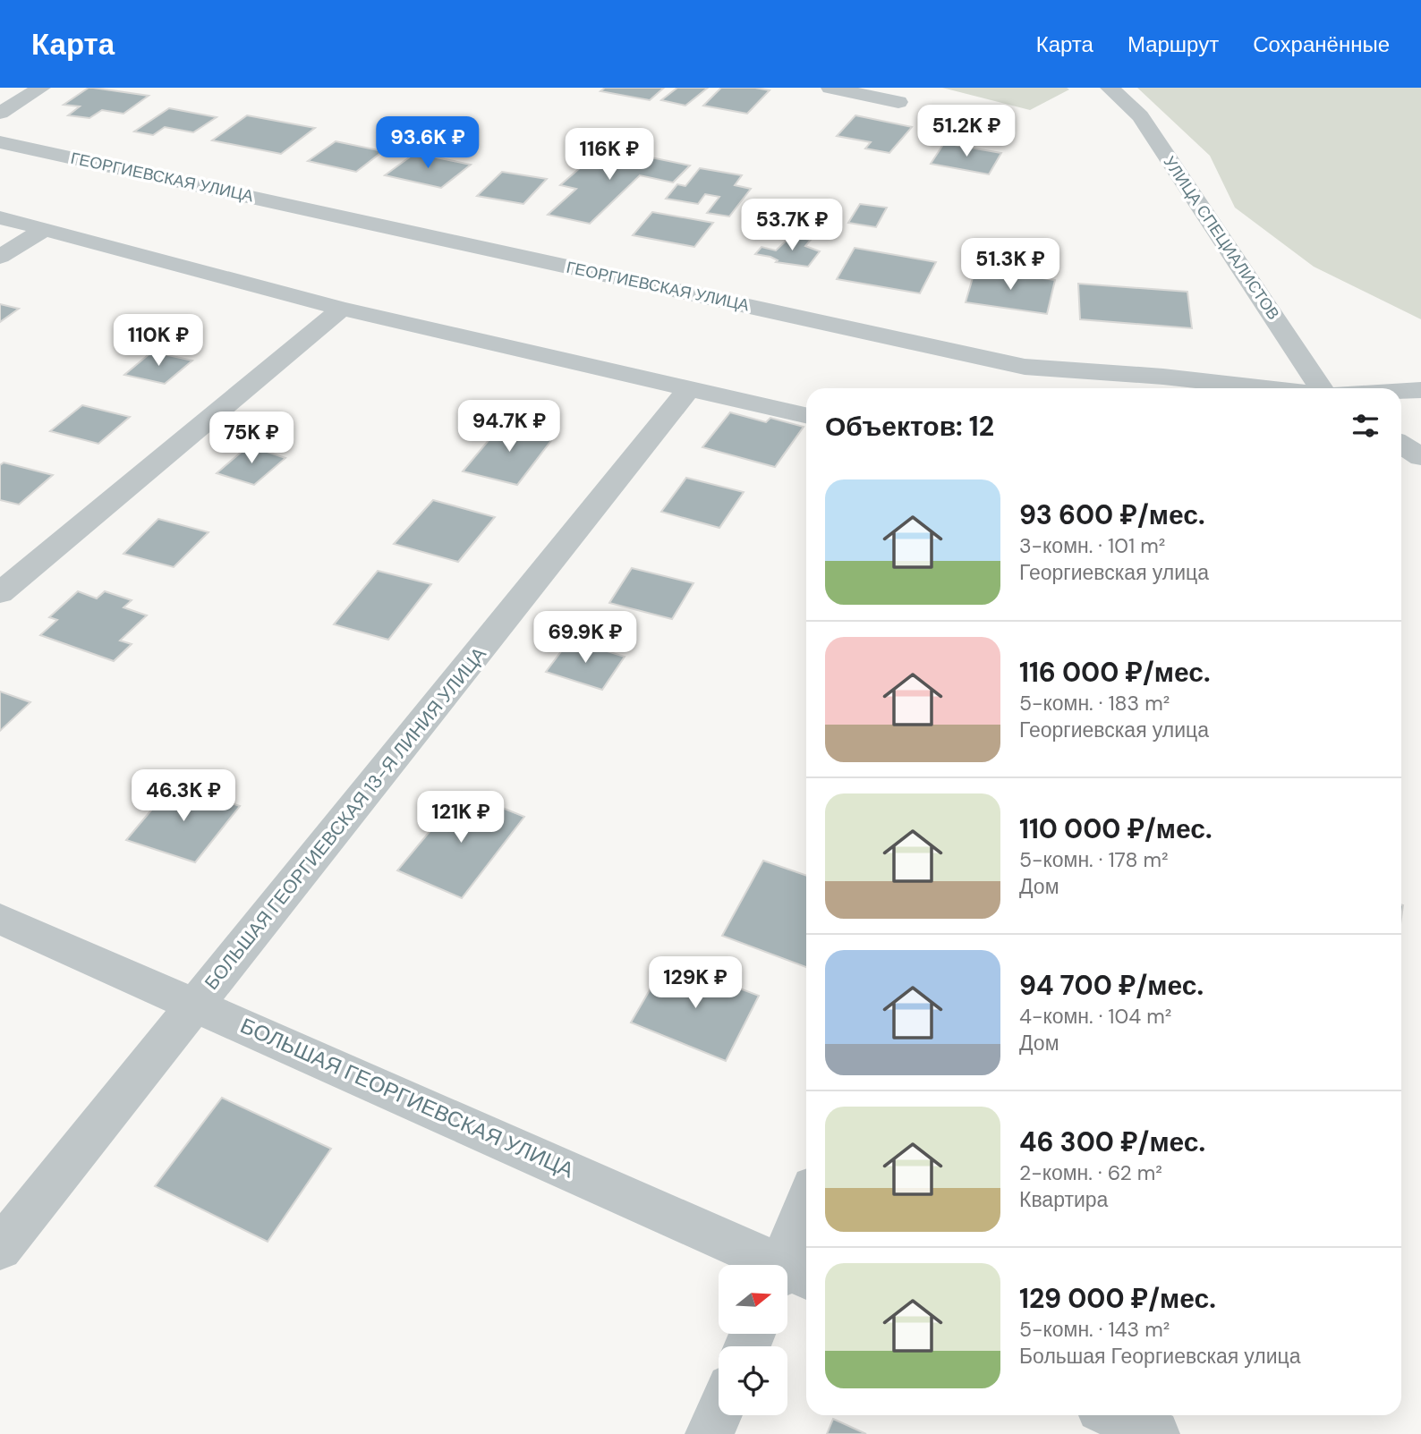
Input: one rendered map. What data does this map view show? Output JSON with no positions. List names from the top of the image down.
{
  "streets": {
    "street": [
      "ГЕОРГИЕВСКАЯ УЛИЦА",
      "УЛИЦА СПЕЦИАЛИСТОВ",
      "БОЛЬШАЯ ГЕОРГИЕВСКАЯ 13-Я ЛИНИЯ УЛИЦА",
      "БОЛЬШАЯ ГЕОРГИЕВСКАЯ УЛИЦА"
    ]
  },
  "crossings": [
    ["БОЛЬШАЯ ГЕОРГИЕВСКАЯ 13-Я ЛИНИЯ УЛИЦА", "БОЛЬШАЯ ГЕОРГИЕВСКАЯ УЛИЦА"]
  ],
  "north": "right",
  "page": {
    "header": "Карта",
    "nav": ["Карта", "Маршрут", "Сохранённые"],
    "price": [
      "51.2K ₽",
      "93.6K ₽",
      "116K ₽",
      "53.7K ₽",
      "51.3K ₽",
      "110K ₽",
      "94.7K ₽",
      "75K ₽",
      "69.9K ₽",
      "46.3K ₽",
      "121K ₽",
      "129K ₽"
    ],
    "heading": "Объектов: 12",
    "list": [
      {
        "name": "93 600 ₽/мес.",
        "note": "3-комн. · 101 m² · Георгиевская улица"
      },
      {
        "name": "116 000 ₽/мес.",
        "note": "5-комн. · 183 m² · Георгиевская улица"
      },
      {
        "name": "110 000 ₽/мес.",
        "note": "5-комн. · 178 m² · Дом"
      },
      {
        "name": "94 700 ₽/мес.",
        "note": "4-комн. · 104 m² · Дом"
      },
      {
        "name": "46 300 ₽/мес.",
        "note": "2-комн. · 62 m² · Квартира"
      },
      {
        "name": "129 000 ₽/мес.",
        "note": "5-комн. · 143 m² · Большая Георгиевская улица"
      }
    ]
  }
}
